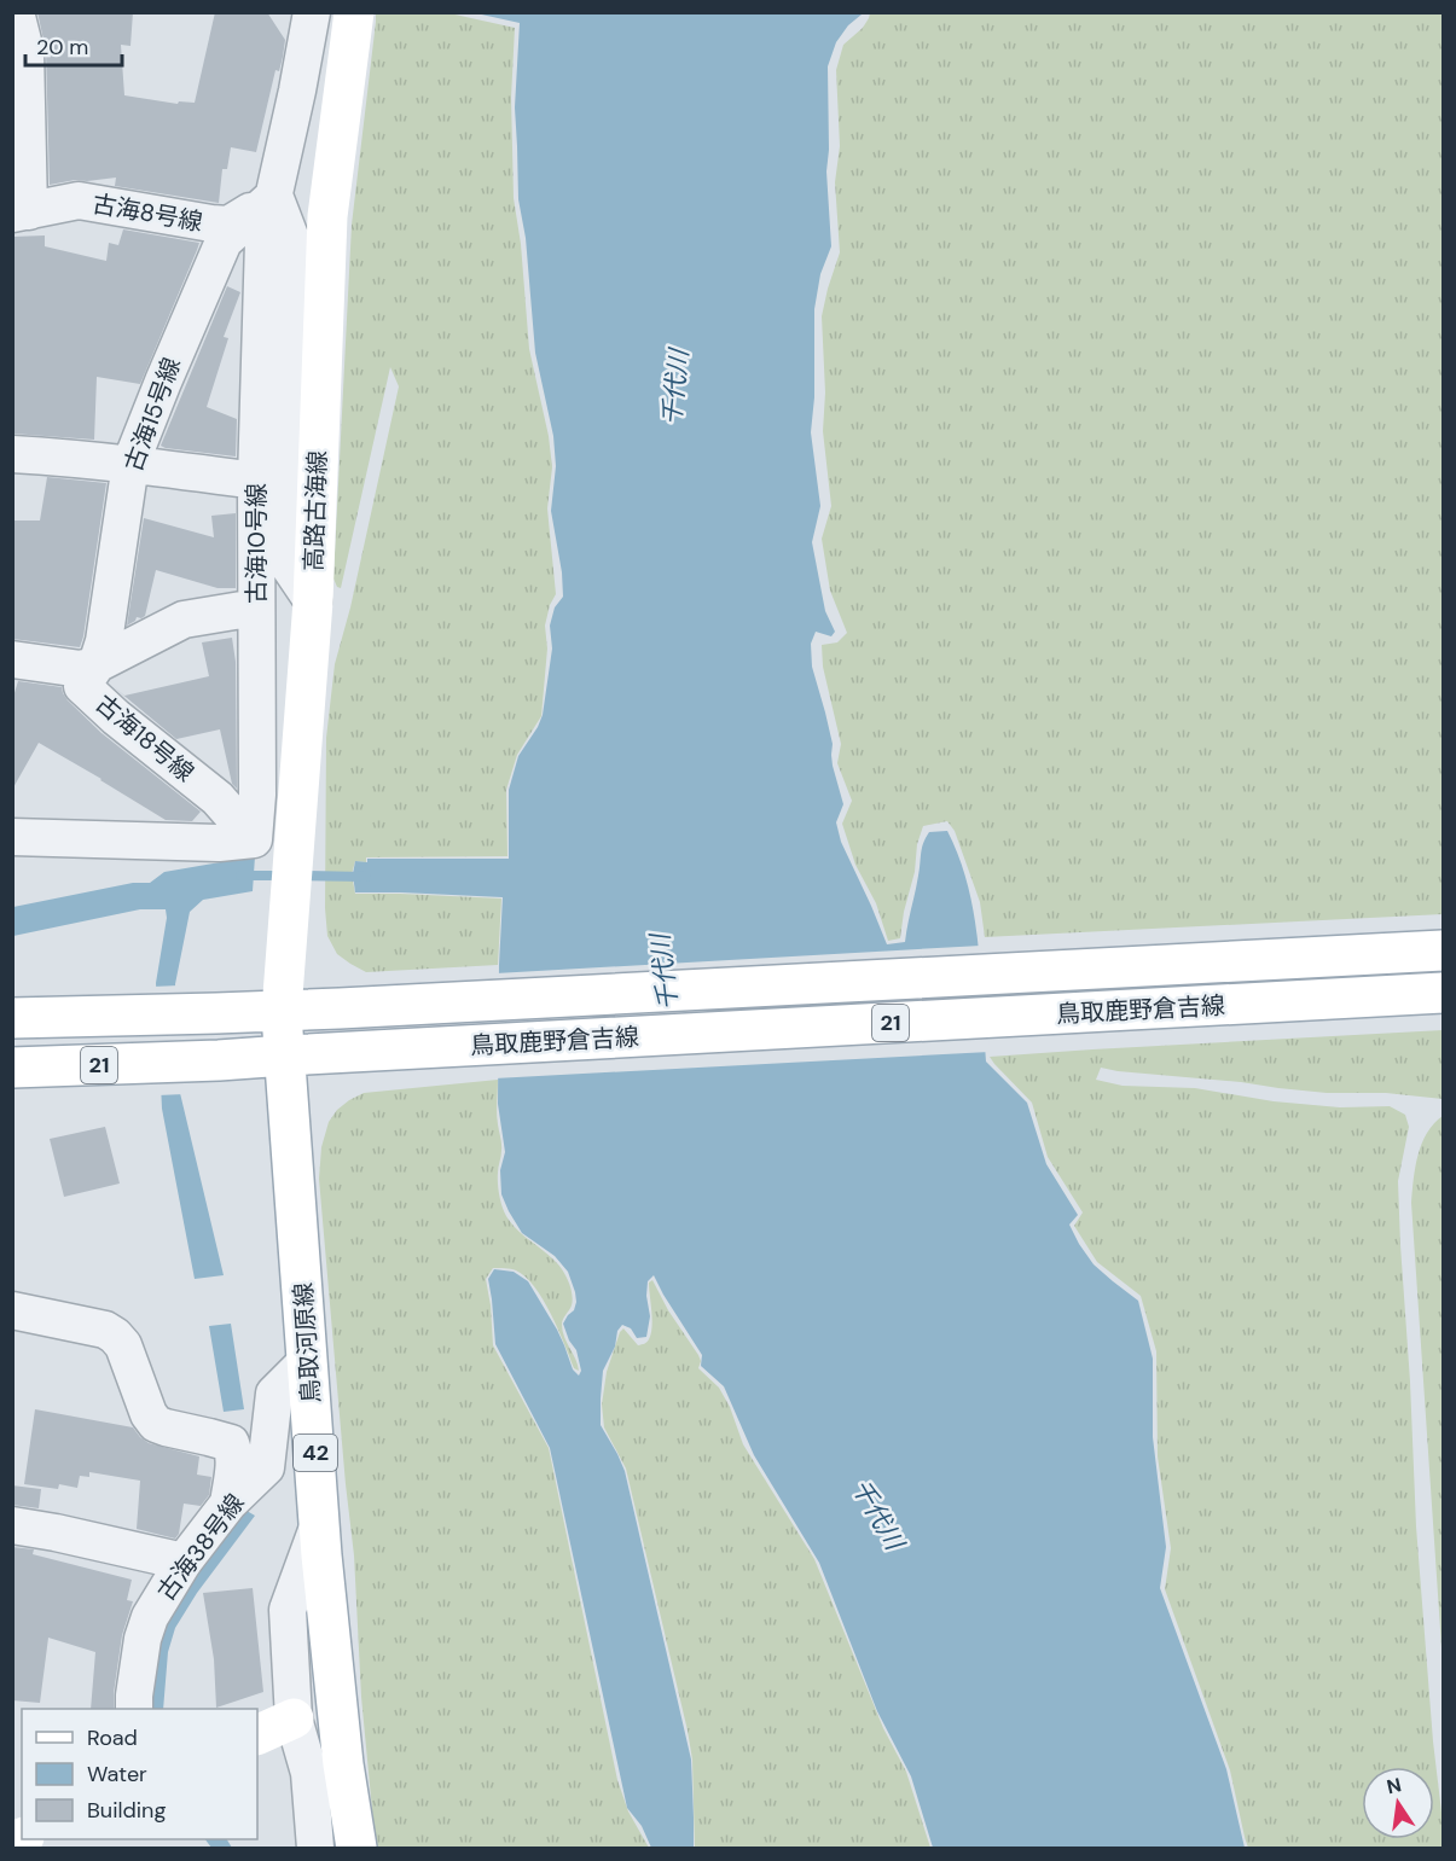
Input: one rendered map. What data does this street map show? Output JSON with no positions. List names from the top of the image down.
{
  "streets": {
    "main road": [
      "高路古海線",
      "鳥取鹿野倉吉線",
      "21",
      "鳥取河原線",
      "42"
    ],
    "street": [
      "古海8号線",
      "古海15号線",
      "古海10号線",
      "古海18号線",
      "古海38号線"
    ]
  },
  "crossings": [
    ["古海8号線", "古海15号線"],
    ["古海8号線", "古海10号線"],
    ["古海15号線", "古海10号線"],
    ["古海15号線", "古海18号線"],
    ["高路古海線", "鳥取鹿野倉吉線"],
    ["高路古海線", "鳥取河原線"],
    ["古海10号線", "古海18号線"],
    ["鳥取鹿野倉吉線", "鳥取河原線"],
    ["鳥取河原線", "古海38号線"]
  ],
  "water": ["千代川"],
  "legend": ["Road", "Water", "Building"],
  "scale_bar": "20 m",
  "north": "top"
}
